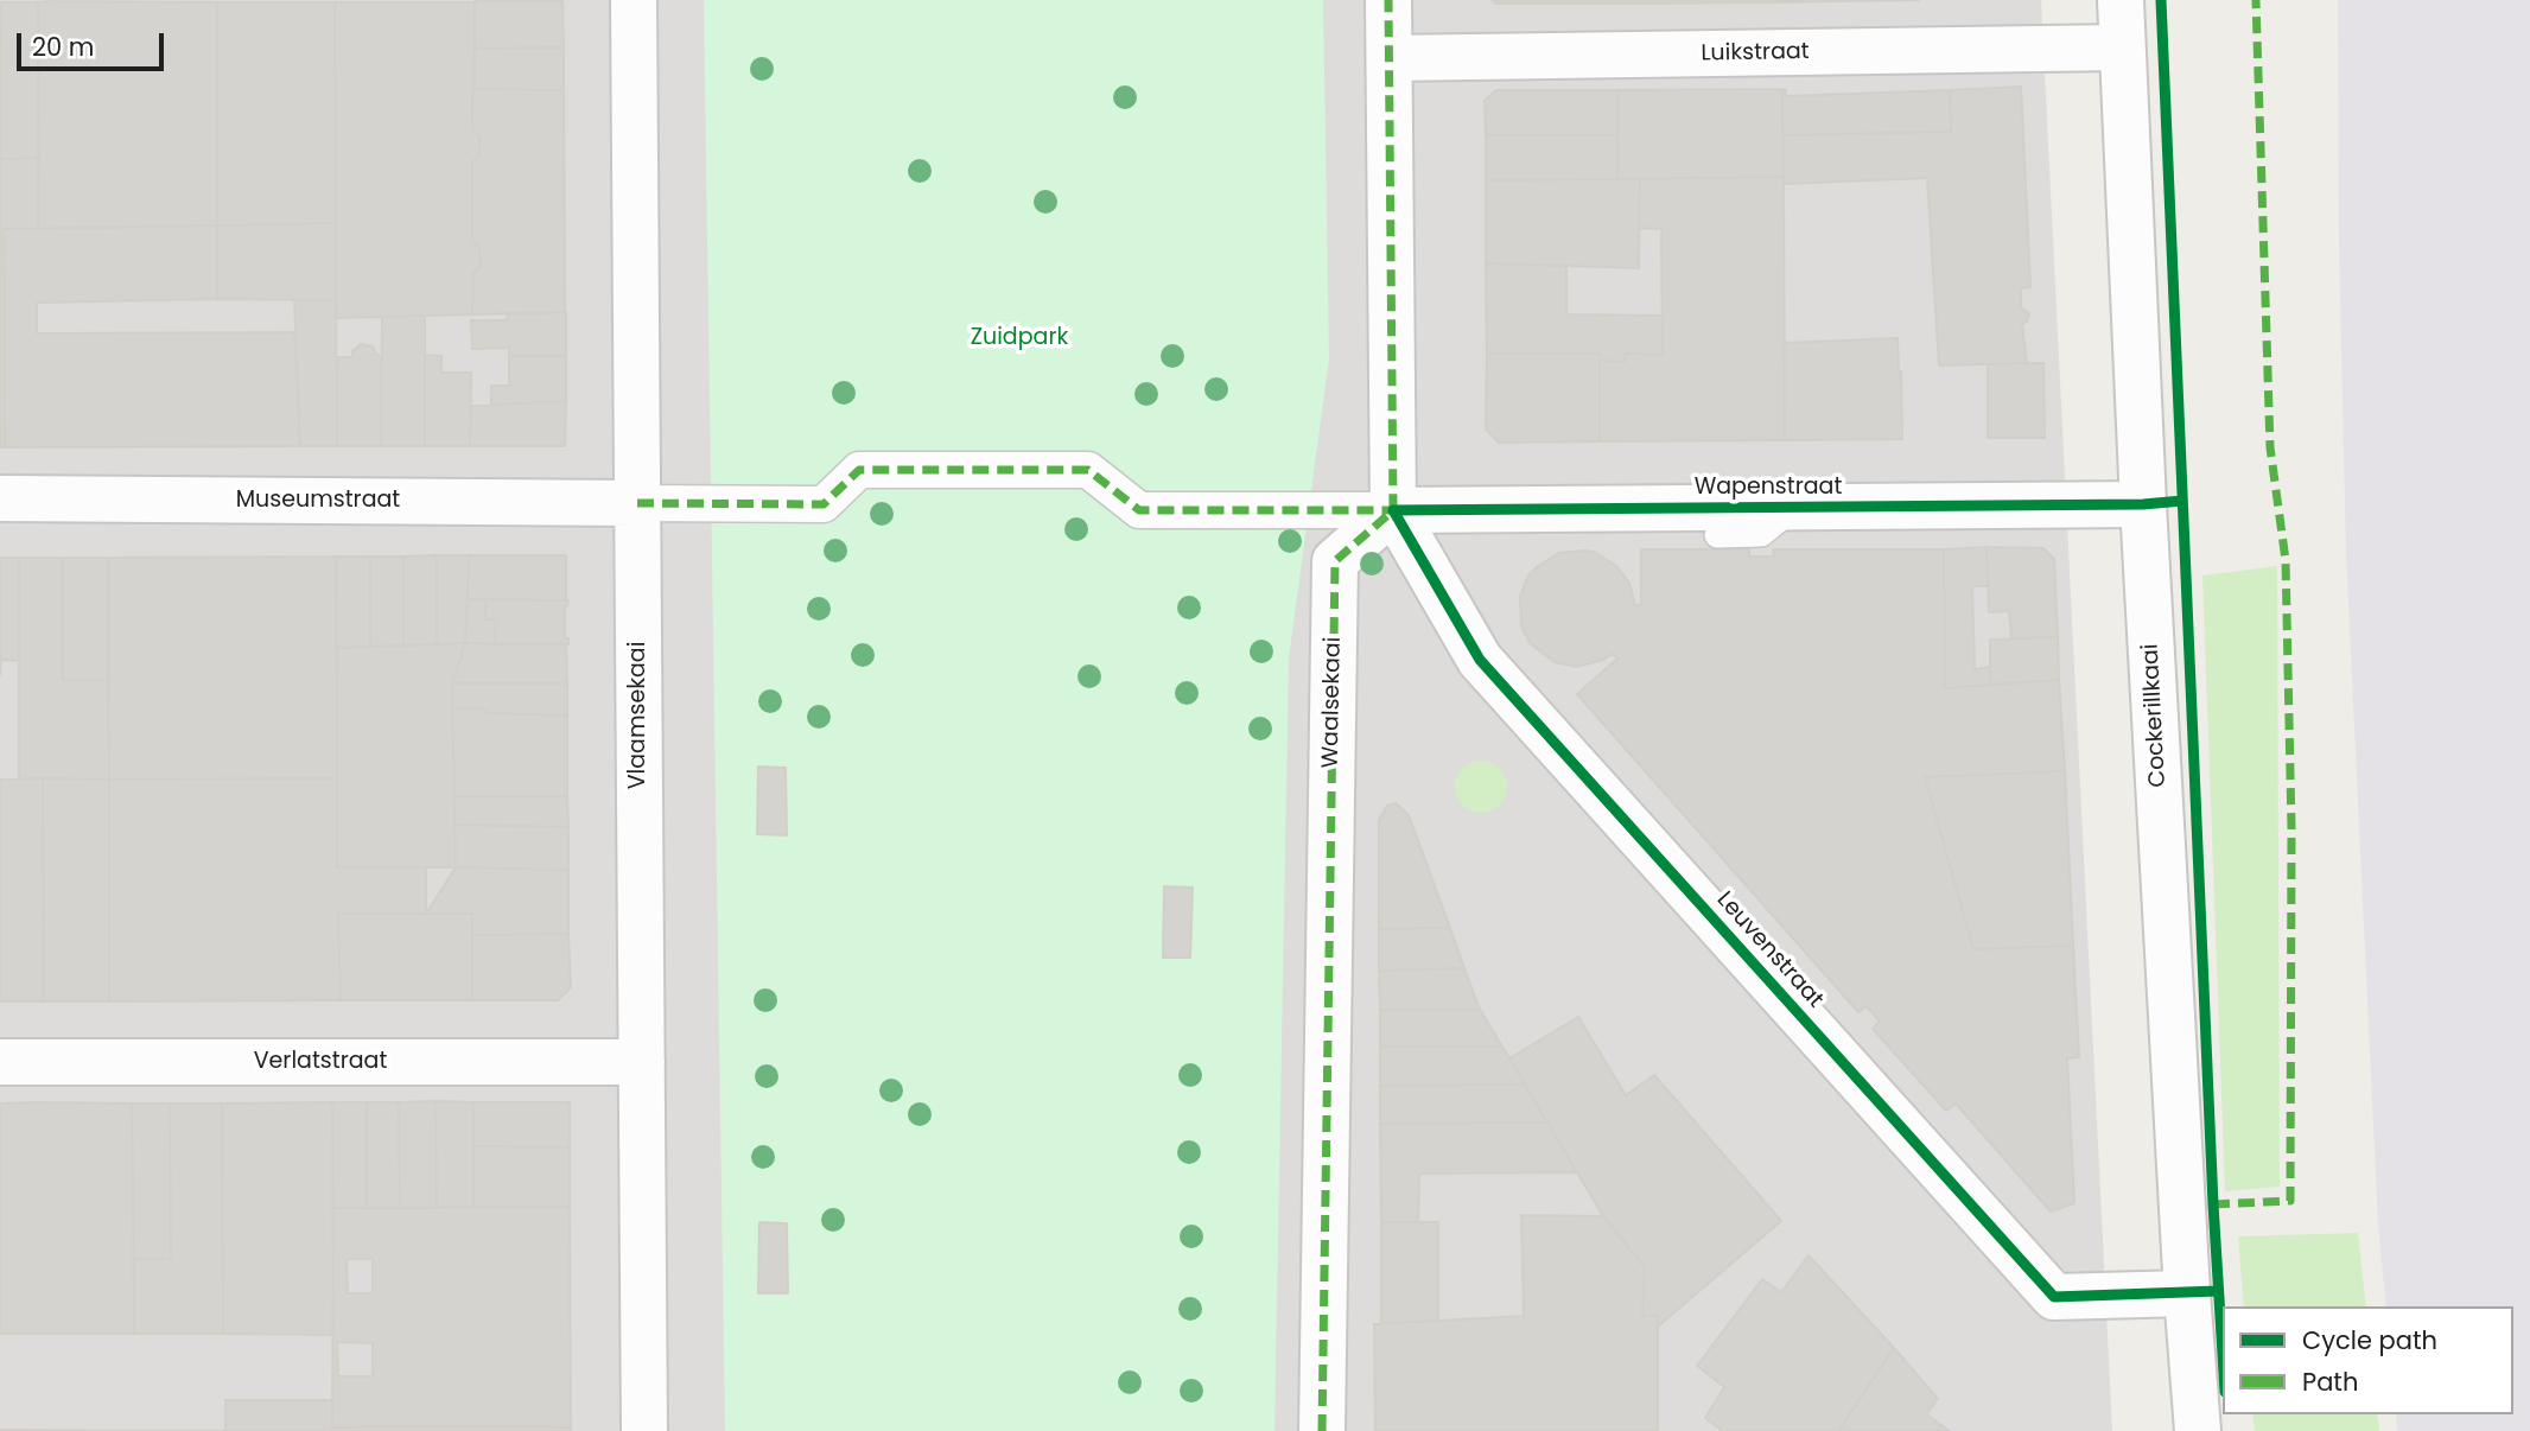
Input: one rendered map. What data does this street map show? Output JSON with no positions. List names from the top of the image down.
{
  "streets": {
    "street": [
      "Luikstraat",
      "Wapenstraat",
      "Museumstraat",
      "Waalsekaai",
      "Vlaamsekaai",
      "Cockerillkaai",
      "Leuvenstraat",
      "Verlatstraat"
    ]
  },
  "crossings": [
    ["Luikstraat", "Cockerillkaai"],
    ["Wapenstraat", "Waalsekaai"],
    ["Wapenstraat", "Cockerillkaai"],
    ["Wapenstraat", "Leuvenstraat"],
    ["Museumstraat", "Vlaamsekaai"],
    ["Waalsekaai", "Leuvenstraat"],
    ["Vlaamsekaai", "Verlatstraat"],
    ["Cockerillkaai", "Leuvenstraat"]
  ],
  "parks": ["Zuidpark"],
  "legend": ["Cycle path", "Path"],
  "scale_bar": "20 m"
}
